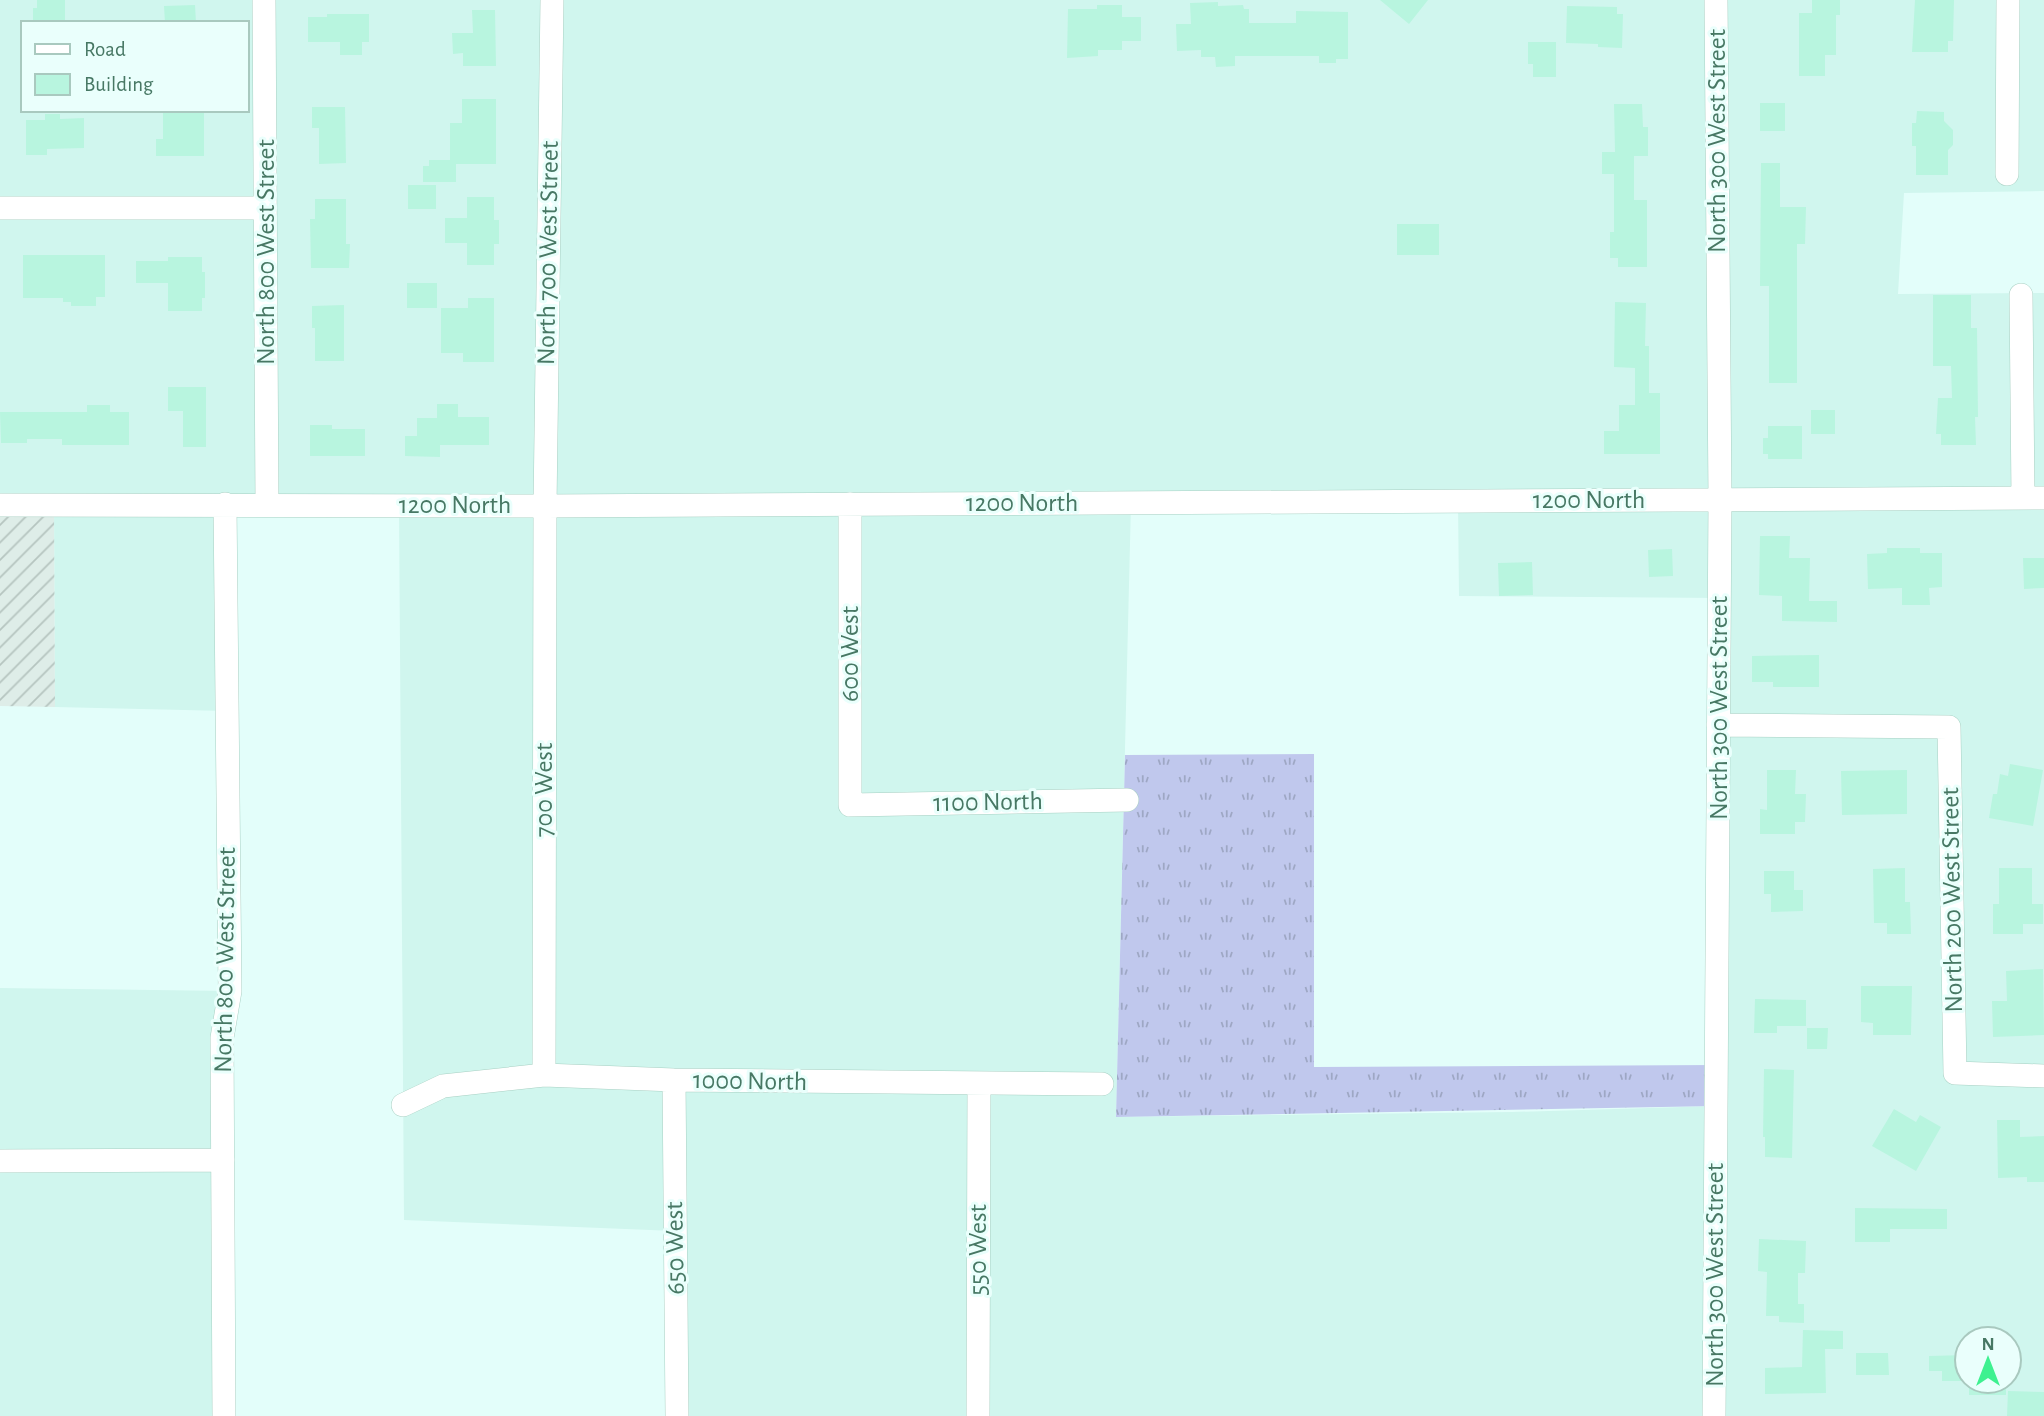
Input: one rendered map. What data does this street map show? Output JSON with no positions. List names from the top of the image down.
{
  "streets": {
    "street": [
      "North 300 West Street",
      "North 800 West Street",
      "North 700 West Street",
      "1200 North",
      "600 West",
      "700 West",
      "1100 North",
      "North 200 West Street",
      "1000 North",
      "650 West",
      "550 West"
    ]
  },
  "crossings": [
    ["North 300 West Street", "1200 North"],
    ["North 300 West Street", "North 200 West Street"],
    ["North 800 West Street", "1200 North"],
    ["North 700 West Street", "1200 North"],
    ["North 700 West Street", "700 West"],
    ["1200 North", "600 West"],
    ["1200 North", "700 West"],
    ["600 West", "1100 North"],
    ["700 West", "1000 North"],
    ["1000 North", "650 West"],
    ["1000 North", "550 West"]
  ],
  "legend": ["Road", "Building"],
  "north": "top"
}
